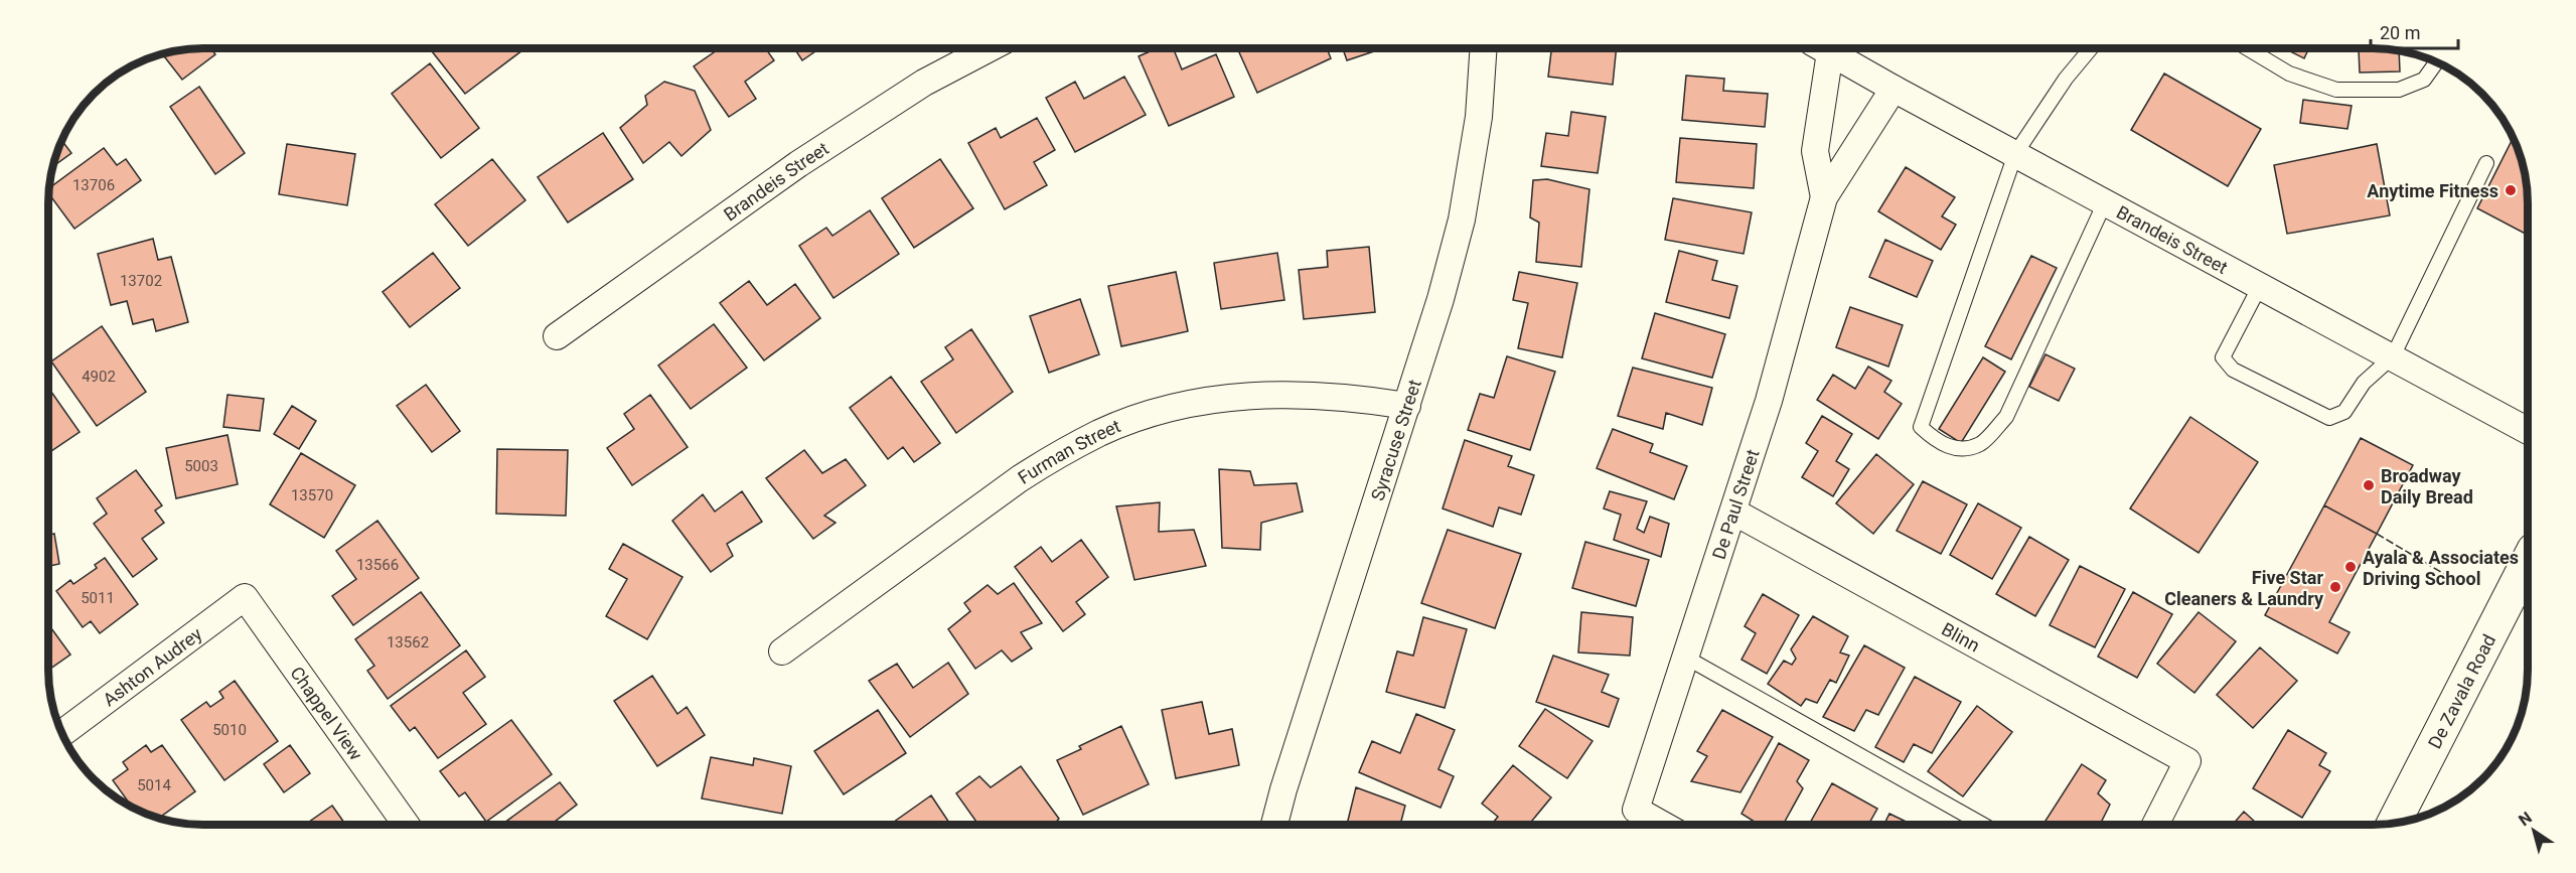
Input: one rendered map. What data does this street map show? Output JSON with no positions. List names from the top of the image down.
{
  "streets": {
    "main road": ["De Zavala Road"],
    "street": [
      "Brandeis Street",
      "Syracuse Street",
      "Furman Street",
      "De Paul Street",
      "Blinn",
      "Ashton Audrey",
      "Chappel View"
    ]
  },
  "crossings": [
    ["Brandeis Street", "De Paul Street"],
    ["Syracuse Street", "Furman Street"],
    ["De Paul Street", "Blinn"],
    ["Ashton Audrey", "Chappel View"]
  ],
  "places": [
    "Anytime Fitness",
    "Broadway Daily Bread",
    "Ayala & Associates Driving School",
    "Five Star Cleaners & Laundry"
  ],
  "house_numbers": [
    "13706",
    "13702",
    "4902",
    "5003",
    "13570",
    "13566",
    "5011",
    "13562",
    "5010",
    "5014"
  ],
  "scale_bar": "20 m",
  "north": "top left"
}
